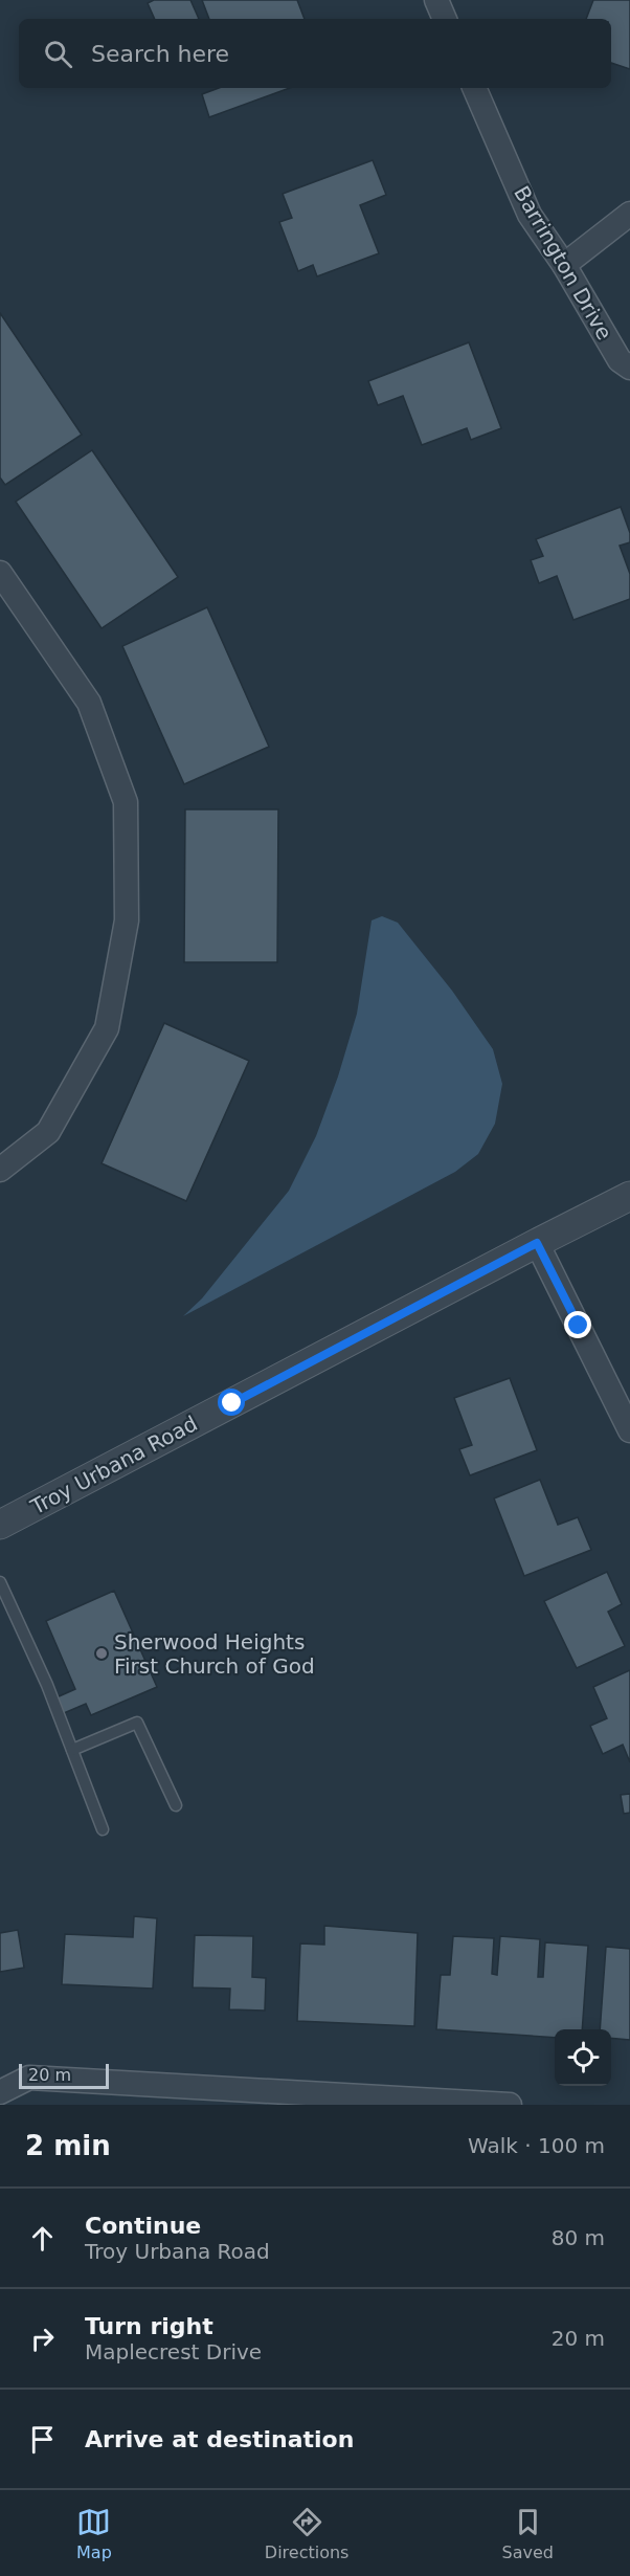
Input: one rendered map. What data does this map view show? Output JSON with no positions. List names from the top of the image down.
{
  "streets": {
    "street": ["Barrington Drive", "Troy Urbana Road"]
  },
  "places": ["Sherwood Heights First Church of God"],
  "scale_bar": "20 m",
  "page": {
    "search": "Search here",
    "scale": "20 m",
    "heading": ["2 min", "Walk · 100 m"],
    "list": [
      ["Continue", "Troy Urbana Road", "80 m"],
      ["Turn right", "Maplecrest Drive", "20 m"],
      "Arrive at destination"
    ],
    "nav": ["Map", "Directions", "Saved"]
  }
}
